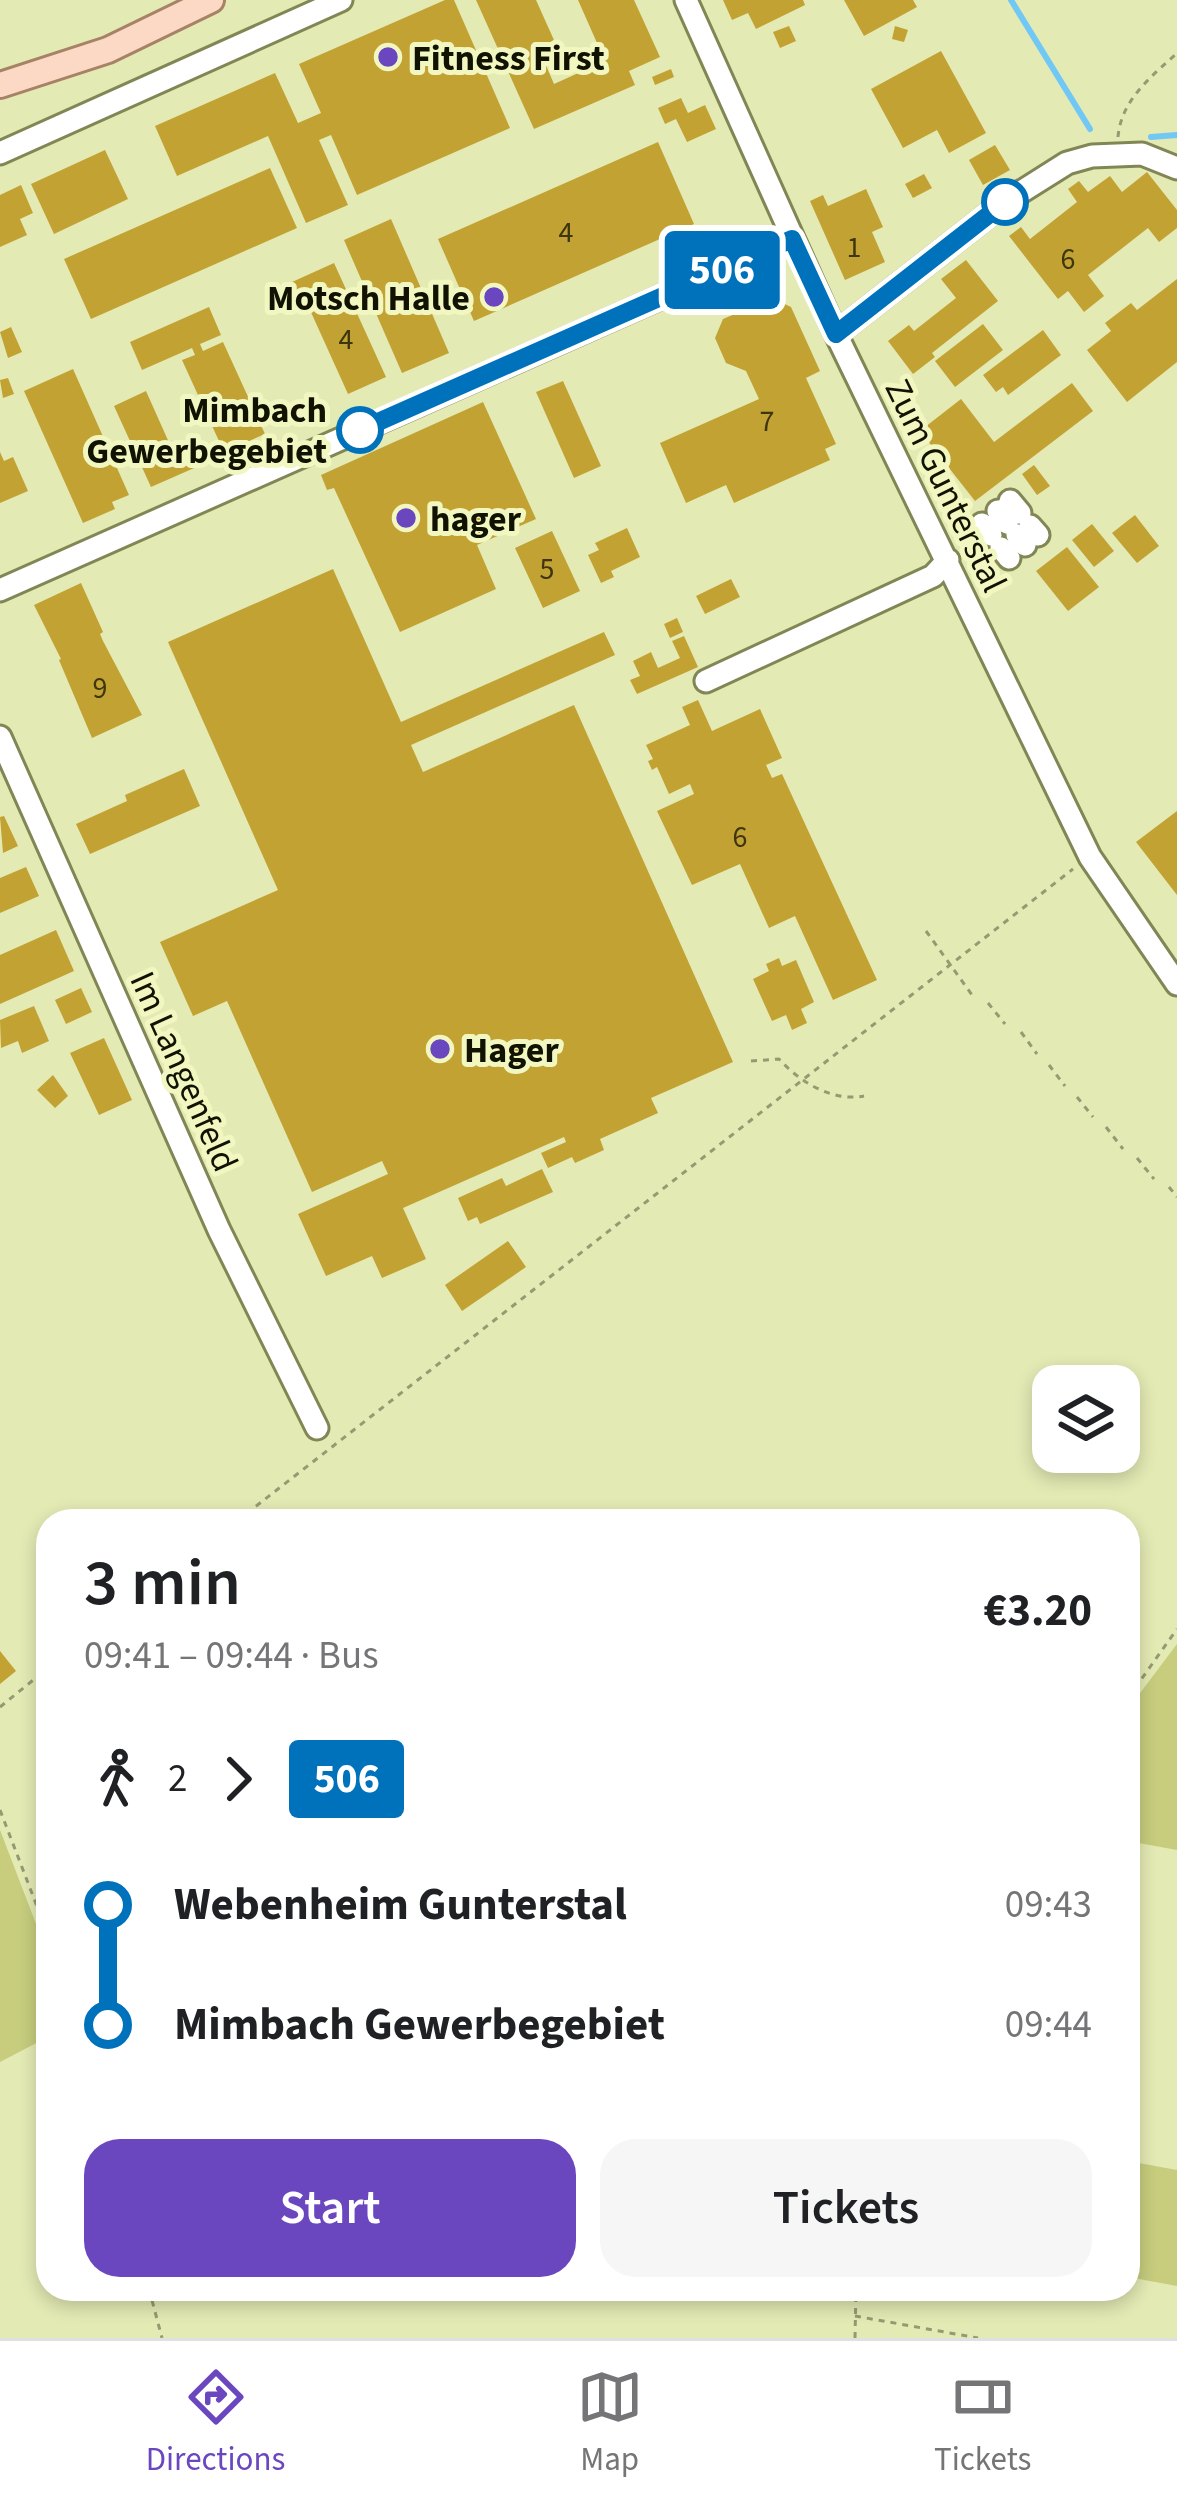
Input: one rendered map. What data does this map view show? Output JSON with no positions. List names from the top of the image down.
{
  "streets": {
    "street": ["Zum Gunterstal", "Im Langenfeld"]
  },
  "places": [
    "Fitness First",
    "Motsch Halle",
    "Mimbach Gewerbegebiet",
    "hager",
    "Hager"
  ],
  "lines": ["bus line 506"],
  "house_numbers": [
    "4",
    "1",
    "6",
    "4",
    "7",
    "5",
    "9",
    "6"
  ],
  "page": {
    "on_map": "506",
    "heading": ["3 min", "09:41 – 09:44 · Bus", "€3.20"],
    "legs": ["2", "506"],
    "list": [
      {
        "name": "Webenheim Gunterstal",
        "value": "09:43"
      },
      {
        "name": "Mimbach Gewerbegebiet",
        "value": "09:44"
      }
    ],
    "buttons": ["Start", "Tickets"],
    "tabs": ["Directions", "Map", "Tickets"]
  }
}
